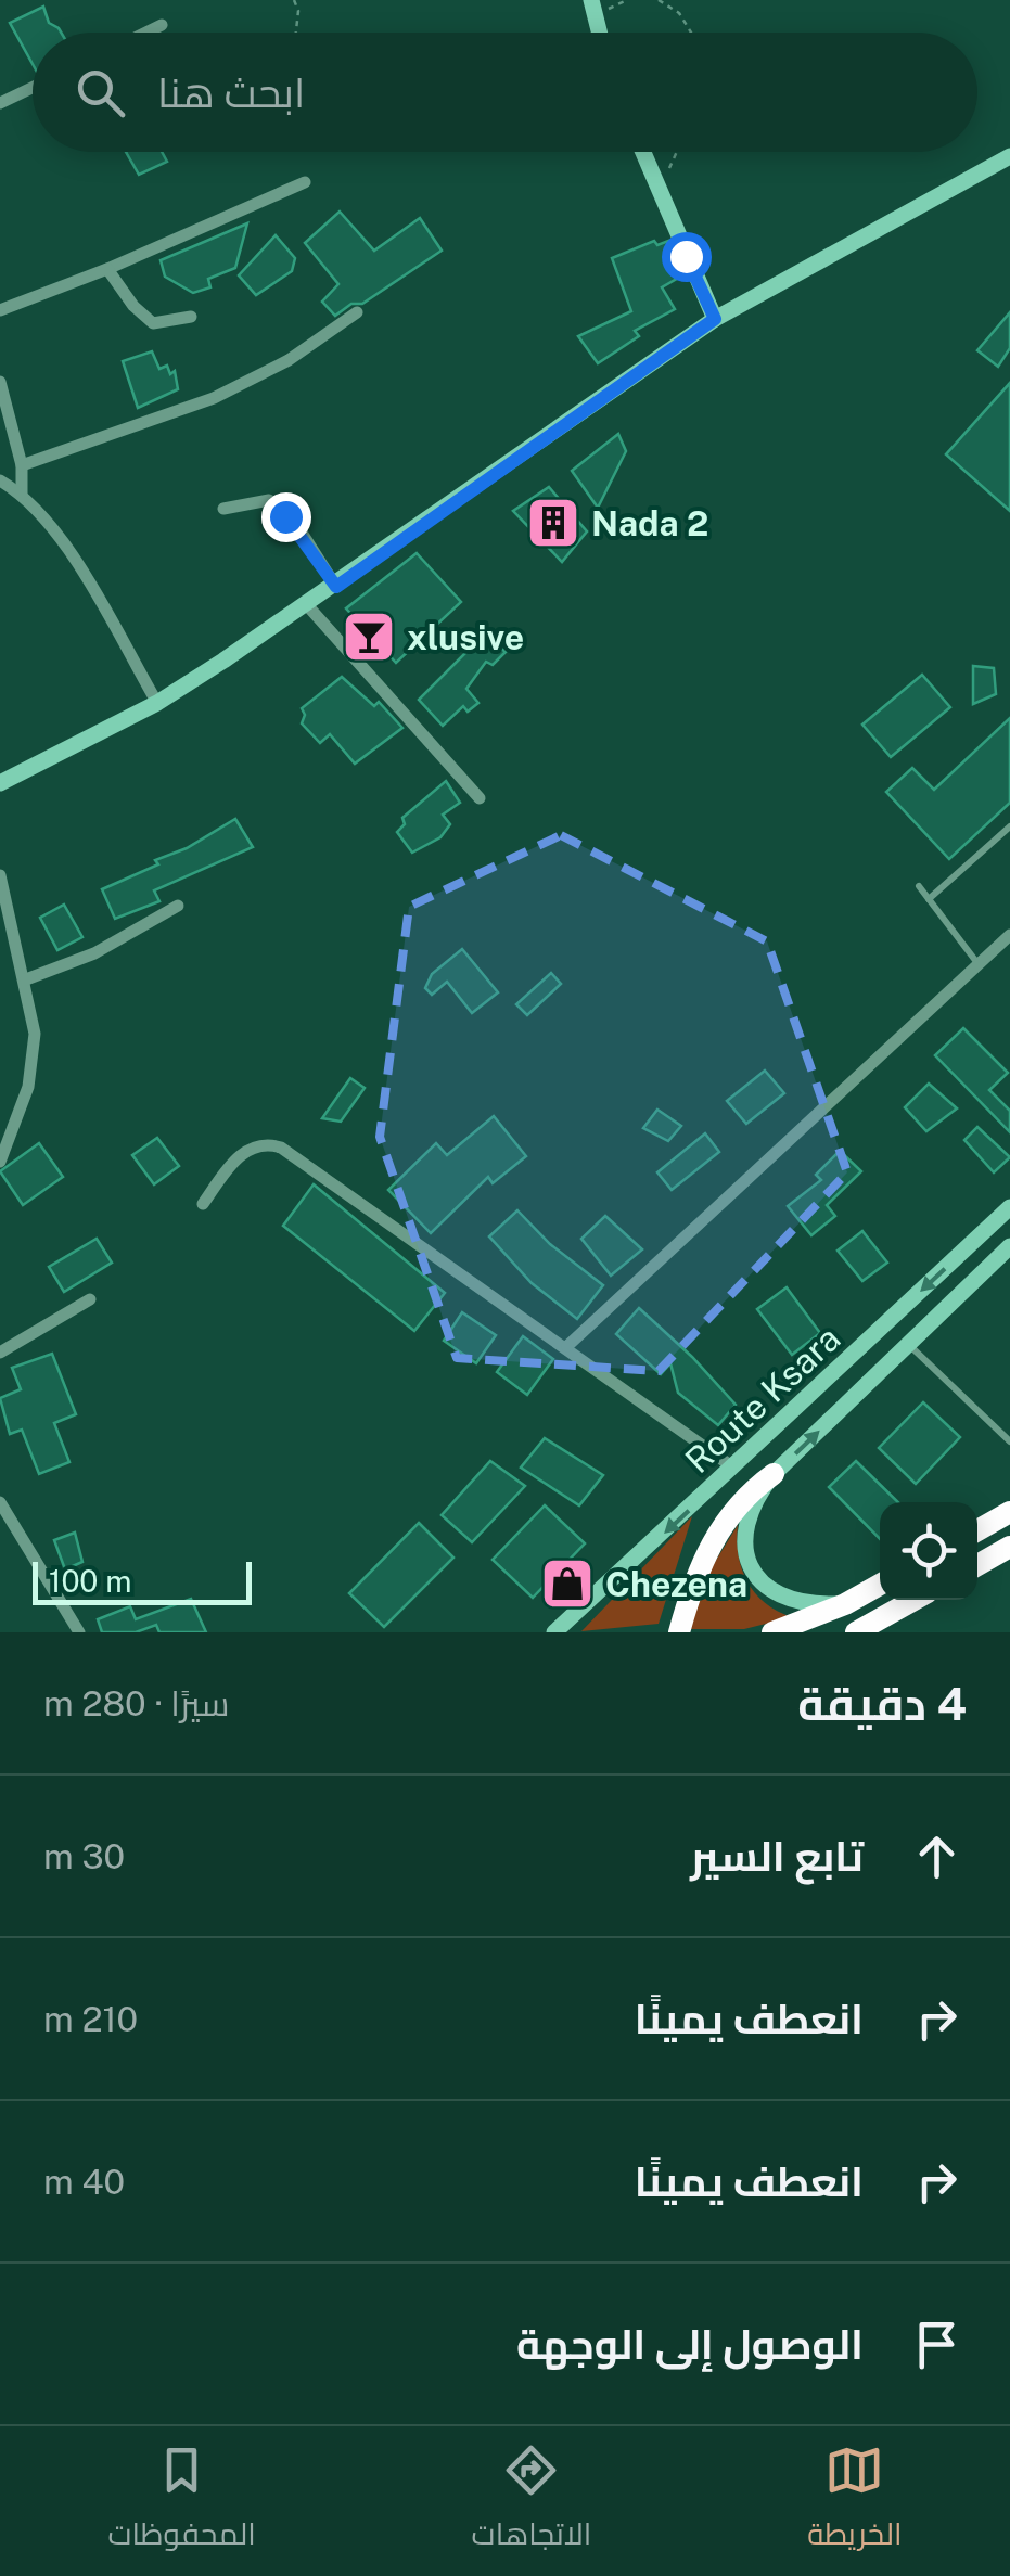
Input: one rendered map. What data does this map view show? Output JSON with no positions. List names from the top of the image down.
{
  "streets": {
    "street": ["Route Ksara"]
  },
  "places": {
    "building": ["Nada 2"],
    "bar": ["xlusive"],
    "shop": ["Chezena"]
  },
  "scale_bar": "100 m",
  "page": {
    "search": "ابحث هنا",
    "scale": "100 m",
    "heading": ["4 دقيقة", "سيرًا · 280 m"],
    "list": [
      ["تابع السير", "30 m"],
      ["انعطف يمينًا", "210 m"],
      ["انعطف يمينًا", "40 m"],
      "الوصول إلى الوجهة"
    ],
    "nav": ["الخريطة", "الاتجاهات", "المحفوظات"]
  }
}
